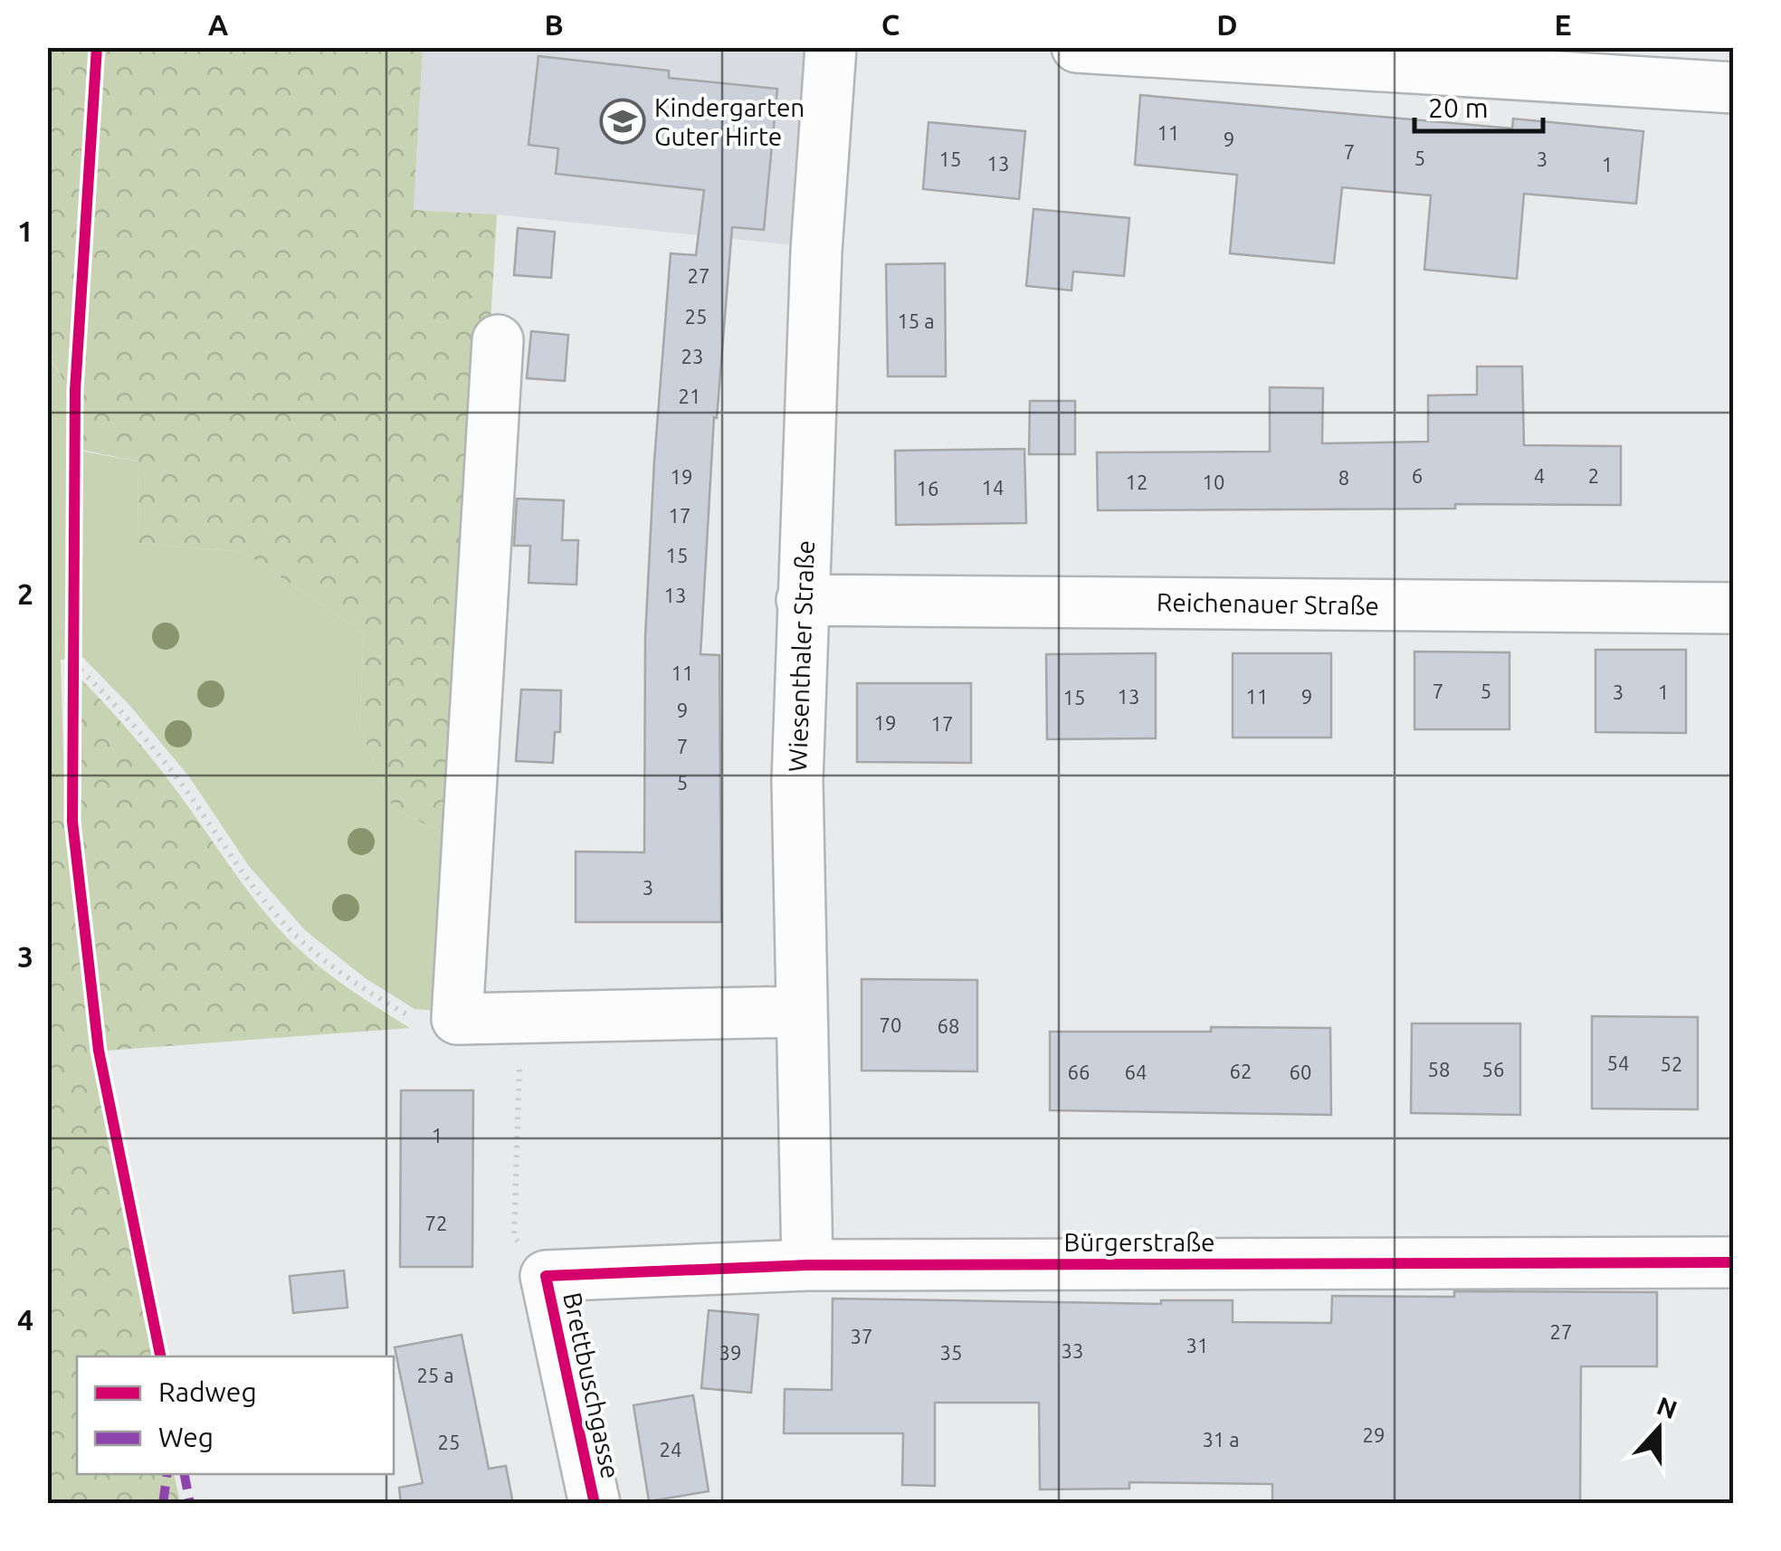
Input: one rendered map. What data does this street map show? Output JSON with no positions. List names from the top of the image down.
{
  "streets": {
    "street": [
      "Reichenauer Straße",
      "Wiesenthaler Straße",
      "Bürgerstraße",
      "Brettbuschgasse"
    ]
  },
  "crossings": [
    ["Reichenauer Straße", "Wiesenthaler Straße"],
    ["Wiesenthaler Straße", "Bürgerstraße"],
    ["Bürgerstraße", "Brettbuschgasse"]
  ],
  "places": {
    "school or university": ["Kindergarten Guter Hirte"]
  },
  "house_numbers": [
    "11",
    "9",
    "7",
    "5",
    "15",
    "3",
    "13",
    "1",
    "27",
    "25",
    "15 a",
    "23",
    "21",
    "6",
    "4",
    "2",
    "19",
    "8",
    "12",
    "10",
    "14",
    "16",
    "17",
    "15",
    "13",
    "11",
    "7",
    "5",
    "3",
    "1",
    "13",
    "11",
    "9",
    "15",
    "9",
    "19",
    "17",
    "7",
    "5",
    "3",
    "70",
    "68",
    "54",
    "52",
    "58",
    "56",
    "62",
    "66",
    "64",
    "60",
    "1",
    "72",
    "27",
    "37",
    "31",
    "33",
    "39",
    "35",
    "25 a",
    "29",
    "31 a",
    "25",
    "24"
  ],
  "legend": ["Radweg", "Weg"],
  "scale_bar": "20 m",
  "north": "top",
  "grid": {
    "columns": [
      "A",
      "B",
      "C",
      "D",
      "E"
    ],
    "rows": [
      "1",
      "2",
      "3",
      "4"
    ]
  }
}
